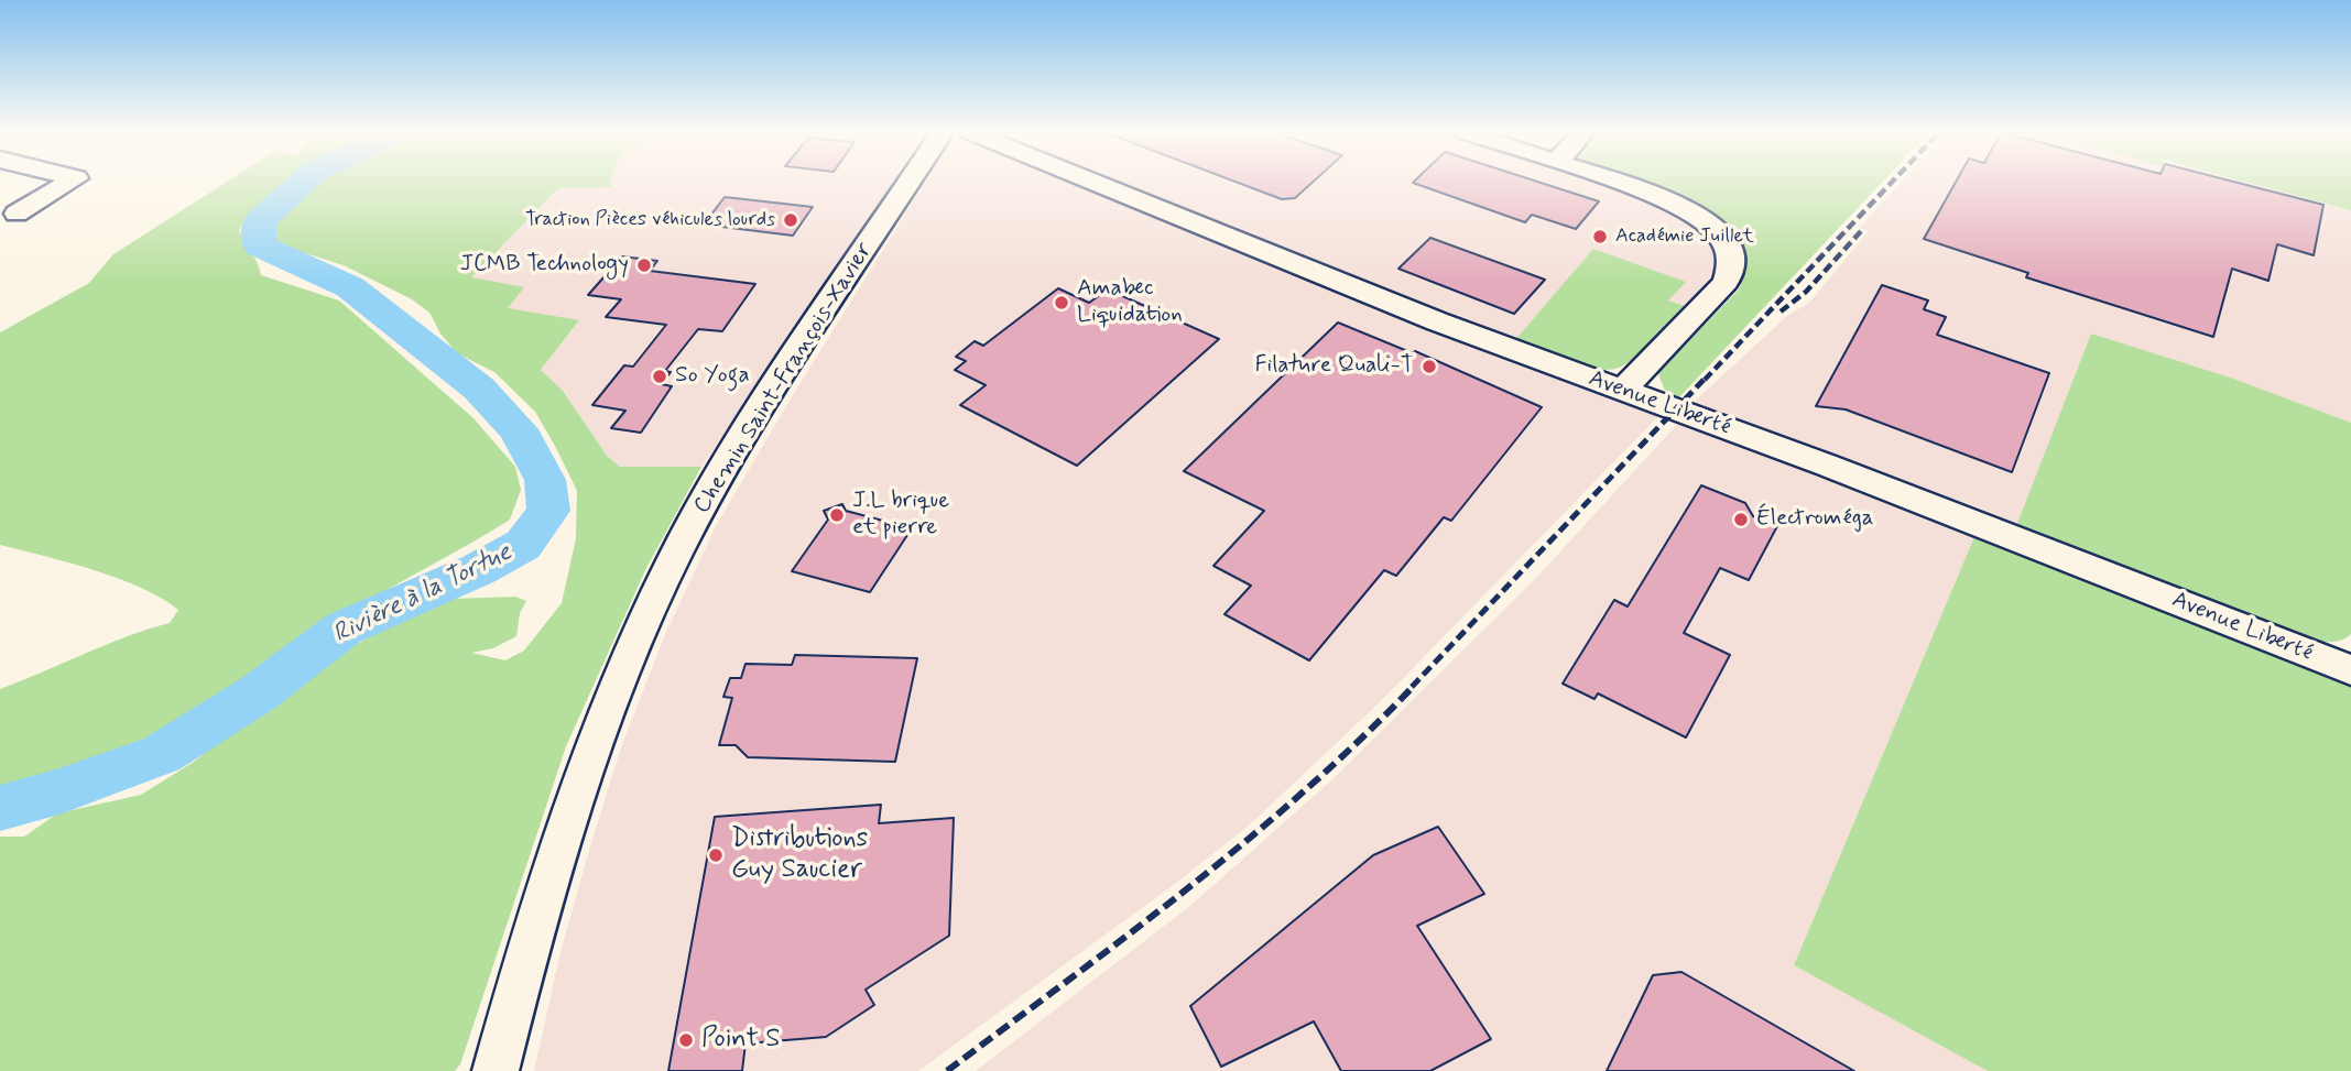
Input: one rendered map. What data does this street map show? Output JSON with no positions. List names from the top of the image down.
{
  "streets": {
    "street": ["Chemin Saint-François-Xavier", "Avenue Liberté"]
  },
  "water": ["Rivière à la Tortue"],
  "places": [
    "Traction Pièces véhicules lourds",
    "Académie Juillet",
    "JCMB Technology",
    "Amabec Liquidation",
    "Filature Quali-T",
    "So Yoga",
    "J.L brique et pierre",
    "Électroméga",
    "Distributions Guy Saucier",
    "Point S"
  ]
}
